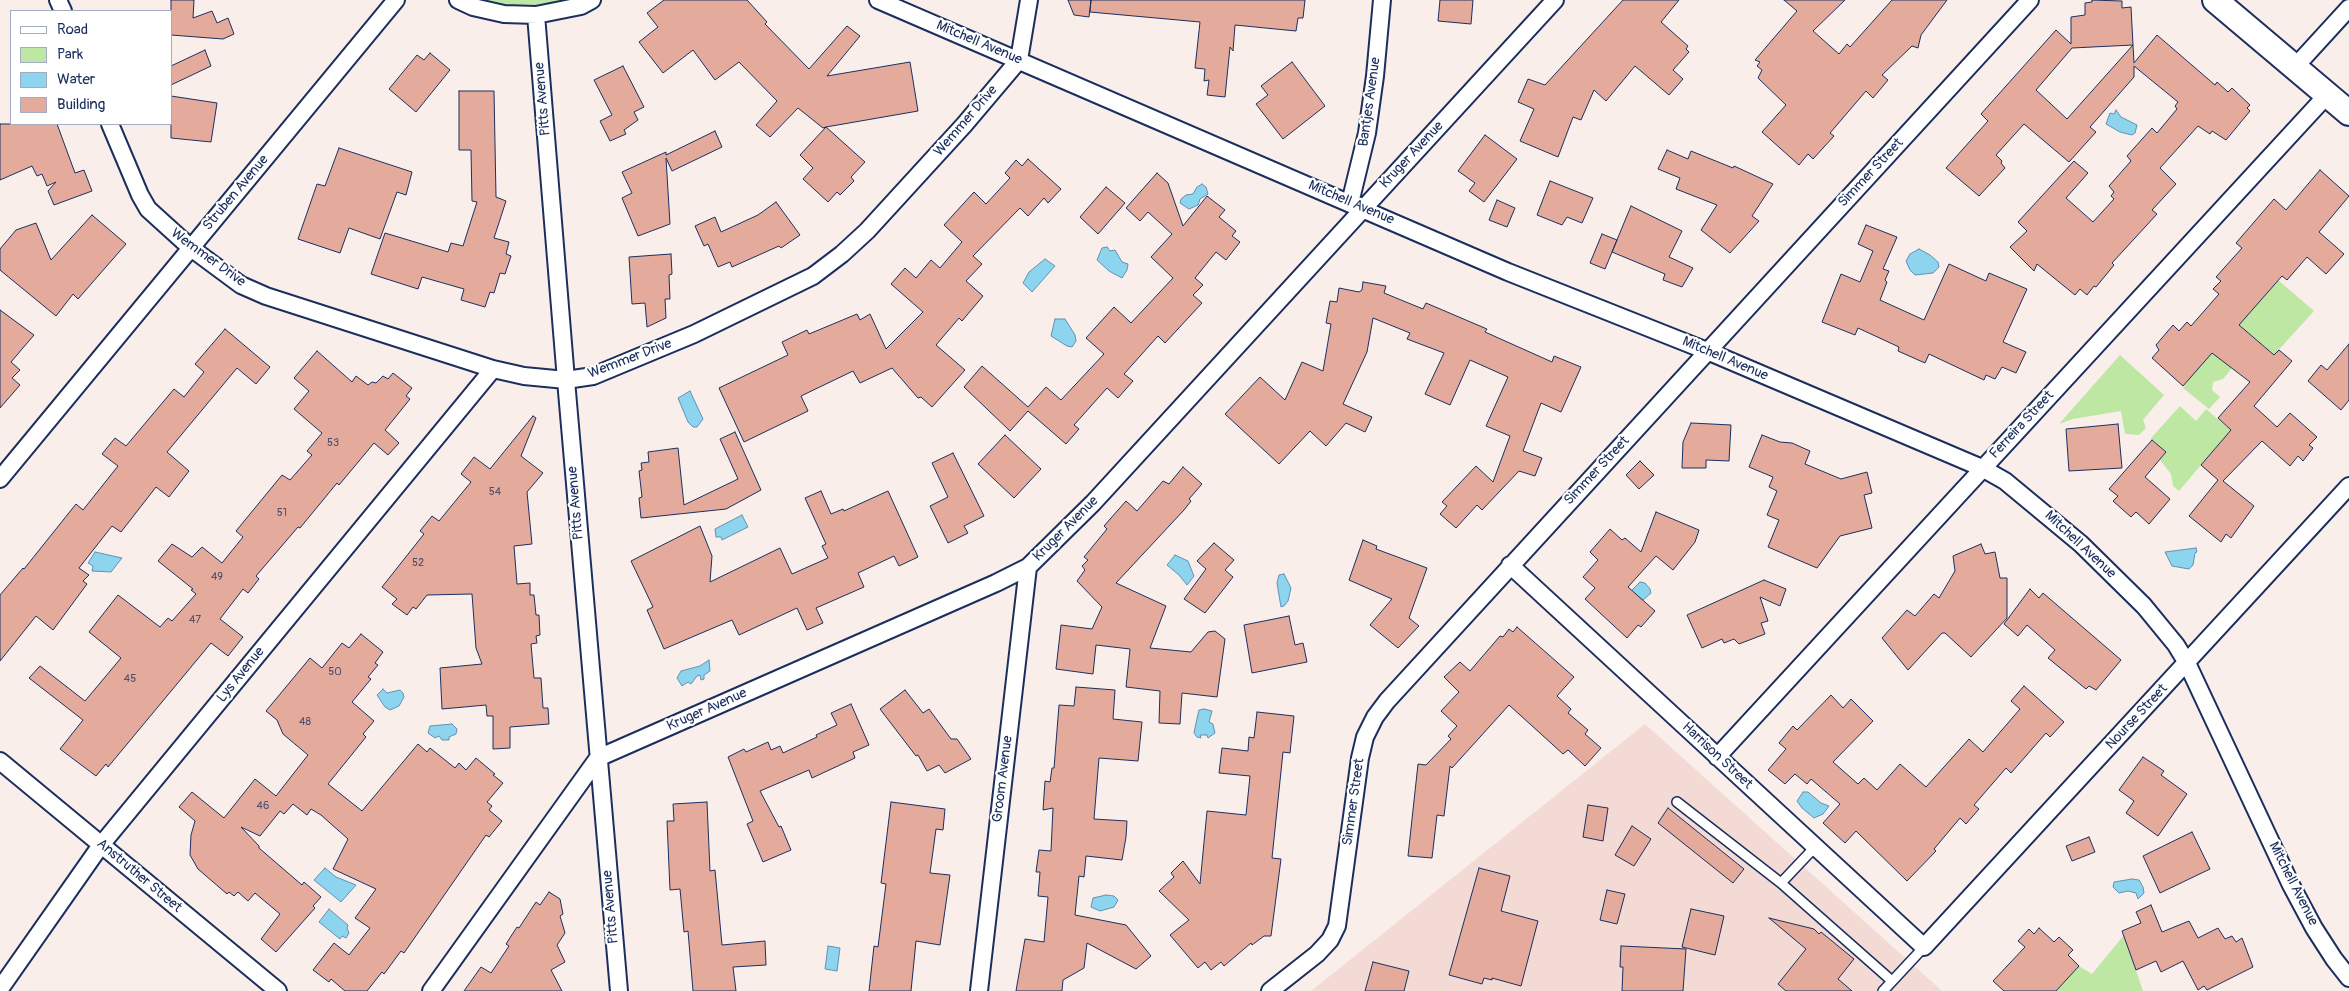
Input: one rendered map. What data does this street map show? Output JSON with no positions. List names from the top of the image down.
{
  "streets": {
    "street": [
      "Mitchell Avenue",
      "Pitts Avenue",
      "Bantjes Avenue",
      "Wemmer Drive",
      "Kruger Avenue",
      "Simmer Street",
      "Struben Avenue",
      "Ferreira Street",
      "Lys Avenue",
      "Nourse Street",
      "Harrison Street",
      "Groom Avenue",
      "Anstruther Street"
    ]
  },
  "crossings": [
    ["Mitchell Avenue", "Bantjes Avenue"],
    ["Mitchell Avenue", "Wemmer Drive"],
    ["Mitchell Avenue", "Kruger Avenue"],
    ["Mitchell Avenue", "Simmer Street"],
    ["Mitchell Avenue", "Ferreira Street"],
    ["Mitchell Avenue", "Nourse Street"],
    ["Pitts Avenue", "Wemmer Drive"],
    ["Pitts Avenue", "Kruger Avenue"],
    ["Bantjes Avenue", "Kruger Avenue"],
    ["Wemmer Drive", "Struben Avenue"],
    ["Wemmer Drive", "Lys Avenue"],
    ["Kruger Avenue", "Groom Avenue"],
    ["Simmer Street", "Harrison Street"],
    ["Ferreira Street", "Harrison Street"],
    ["Lys Avenue", "Anstruther Street"],
    ["Nourse Street", "Harrison Street"]
  ],
  "house_numbers": [
    "53",
    "54",
    "51",
    "52",
    "49",
    "47",
    "50",
    "45",
    "48",
    "46"
  ],
  "legend": [
    "Road",
    "Park",
    "Water",
    "Building"
  ]
}
